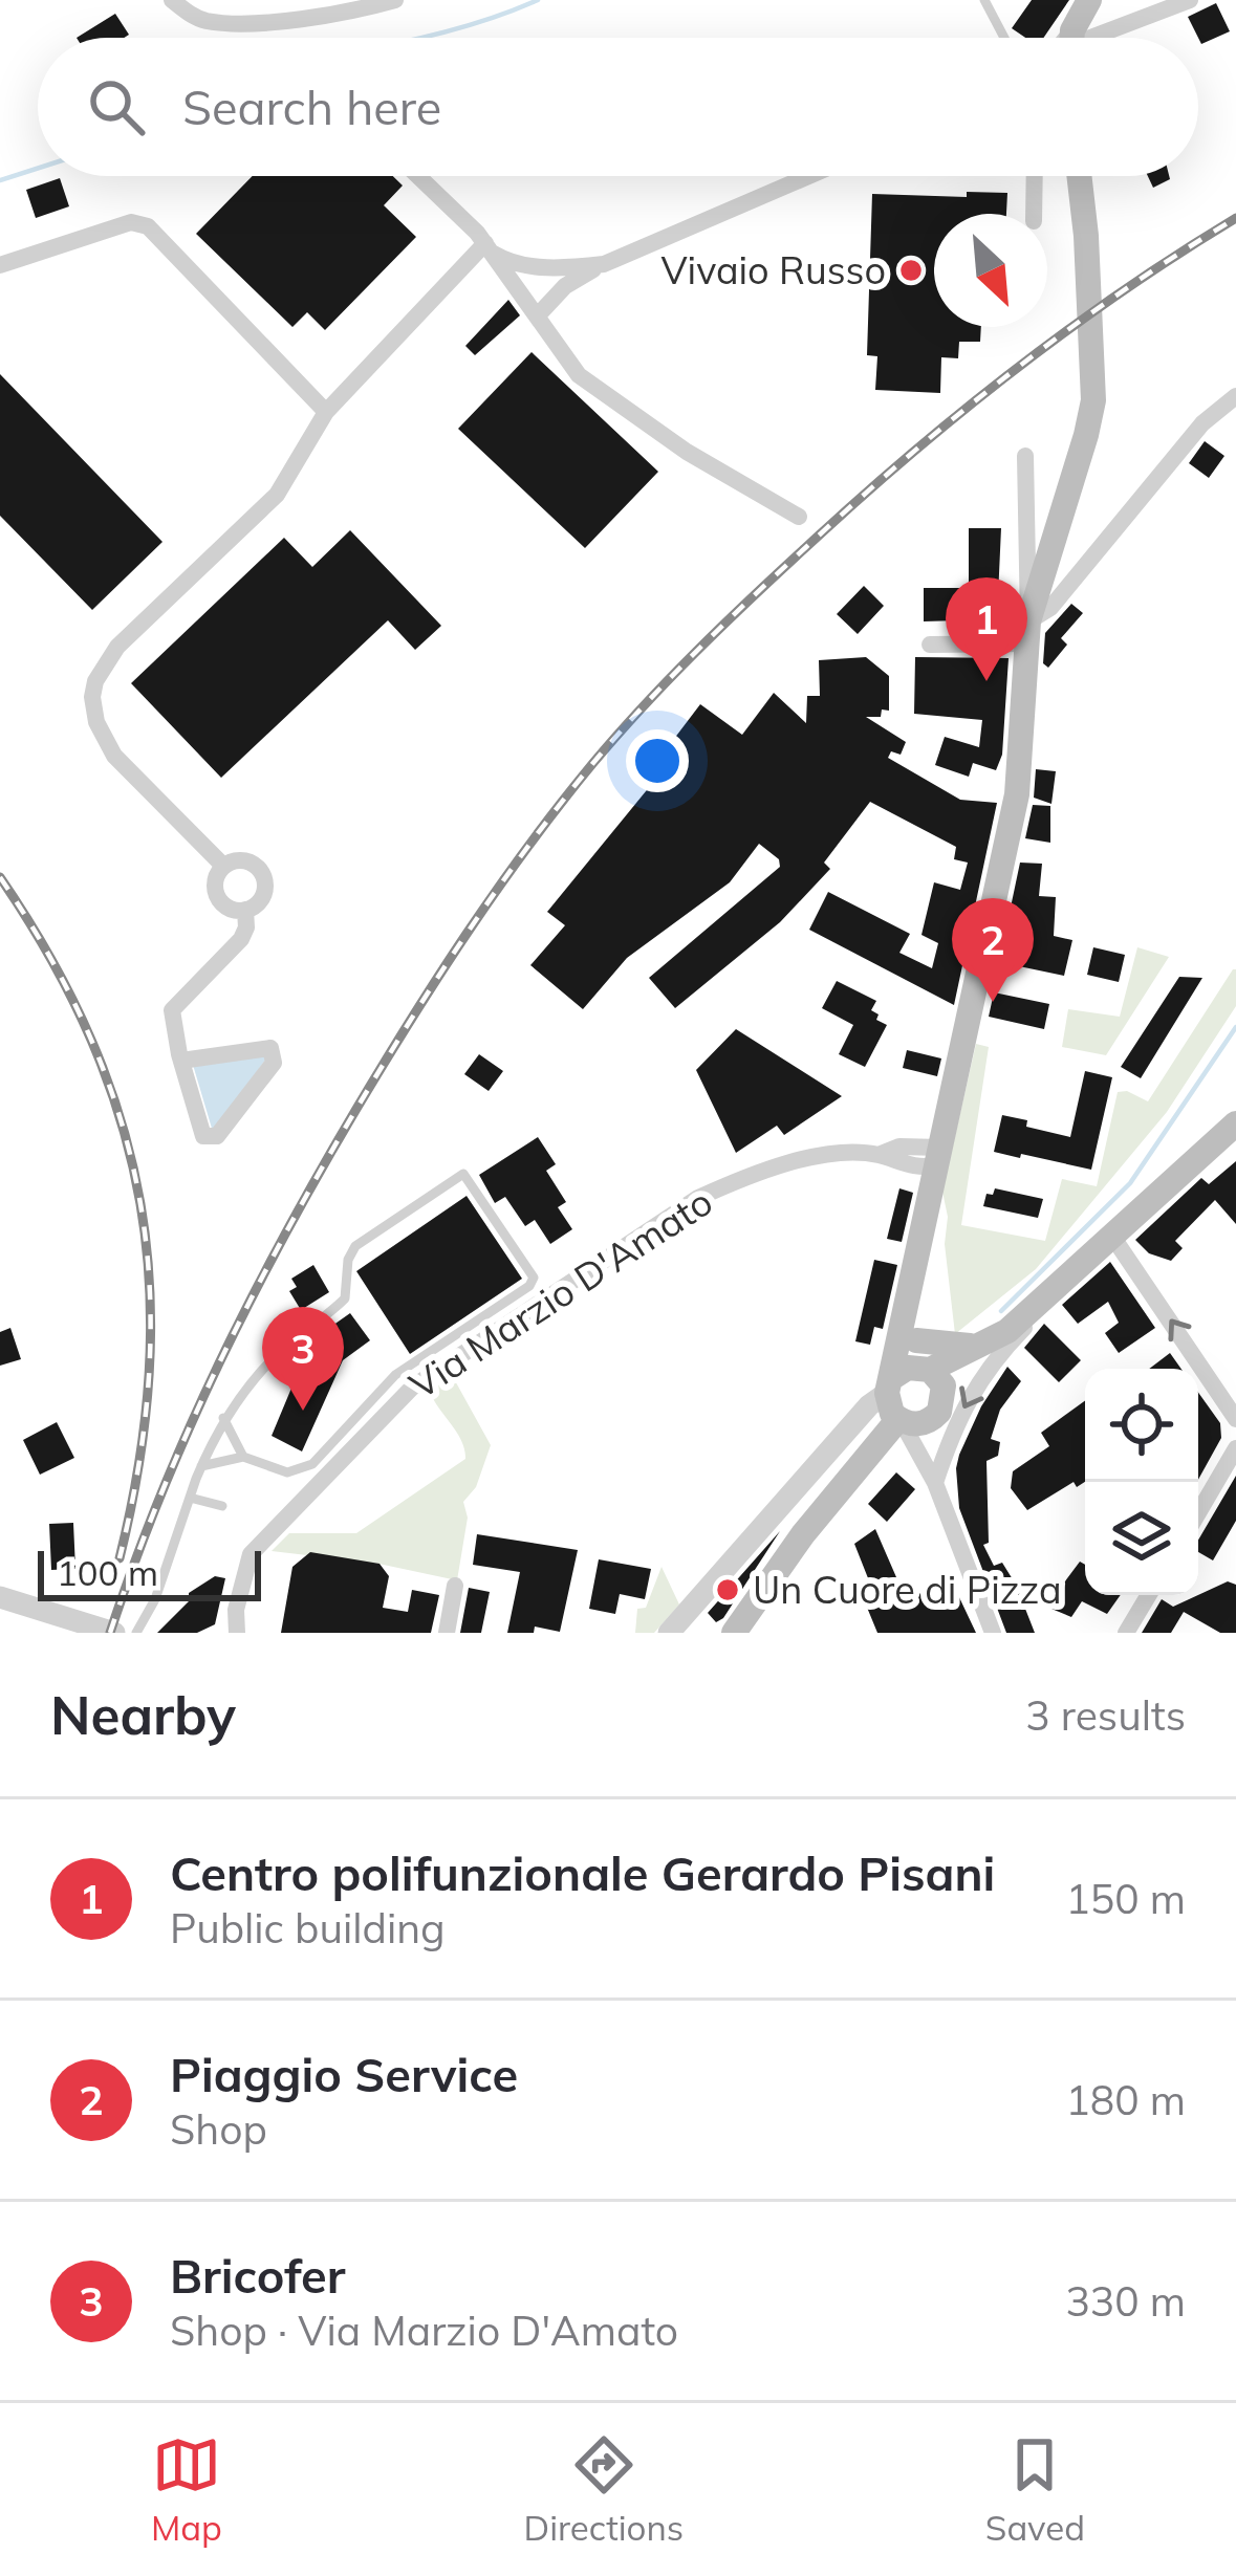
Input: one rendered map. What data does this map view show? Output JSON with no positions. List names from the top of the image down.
{
  "streets": {
    "street": ["Via Marzio D'Amato"]
  },
  "places": ["Vivaio Russo", "Un Cuore di Pizza"],
  "scale_bar": "100 m",
  "north": "bottom right",
  "page": {
    "search": "Search here",
    "pins": ["1", "2", "3"],
    "scale": "100 m",
    "heading": ["Nearby", "3 results"],
    "list": [
      {
        "mark": "1",
        "name": "Centro polifunzionale Gerardo Pisani",
        "note": "Public building",
        "value": "150 m"
      },
      {
        "mark": "2",
        "name": "Piaggio Service",
        "note": "Shop",
        "value": "180 m"
      },
      {
        "mark": "3",
        "name": "Bricofer",
        "note": "Shop · Via Marzio D'Amato",
        "value": "330 m"
      }
    ],
    "nav": ["Map", "Directions", "Saved"]
  }
}
